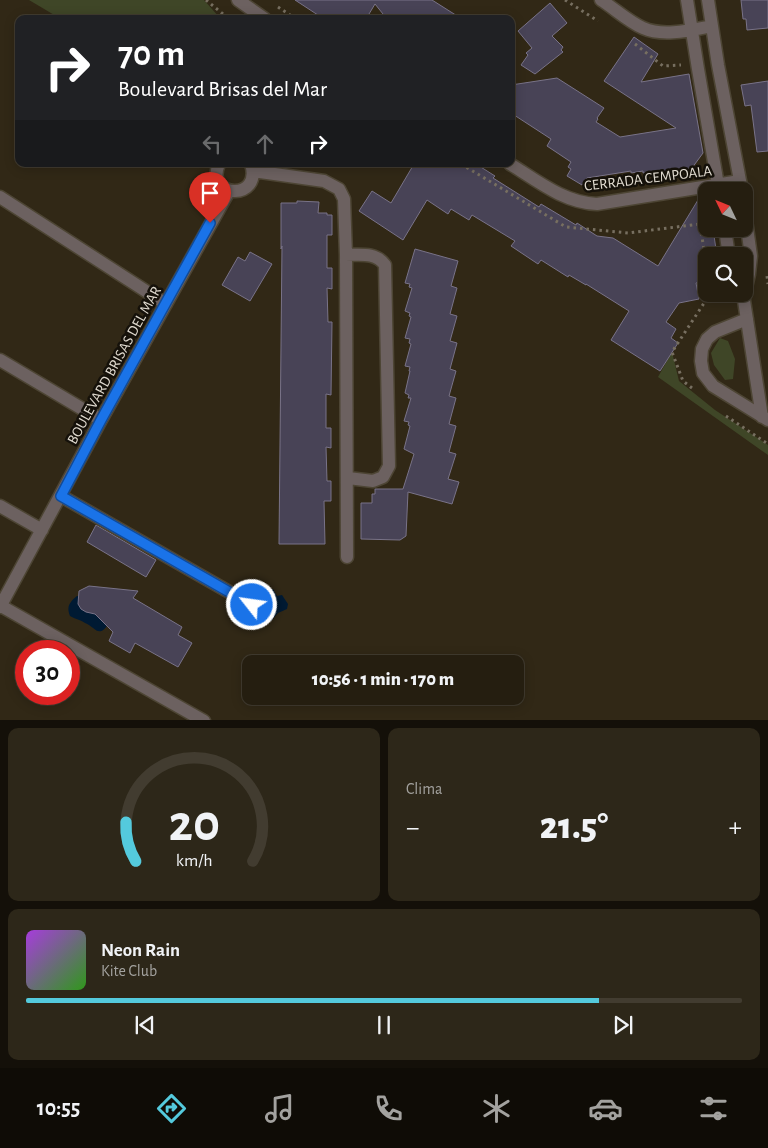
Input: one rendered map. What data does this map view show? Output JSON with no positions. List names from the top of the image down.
{
  "streets": {
    "street": ["CERRADA CEMPOALA", "BOULEVARD BRISAS DEL MAR"]
  },
  "north": "top left",
  "page": {
    "turn": ["70 m", "Boulevard Brisas del Mar"],
    "limit": "30",
    "trip": "10:56 · 1 min · 170 m",
    "tile": "Clima",
    "heat": ["−", "21.5°", "+"],
    "song": ["Neon Rain", "Kite Club"],
    "tabs": "10:55",
    "gauge": ["20", "km/h"]
  }
}
